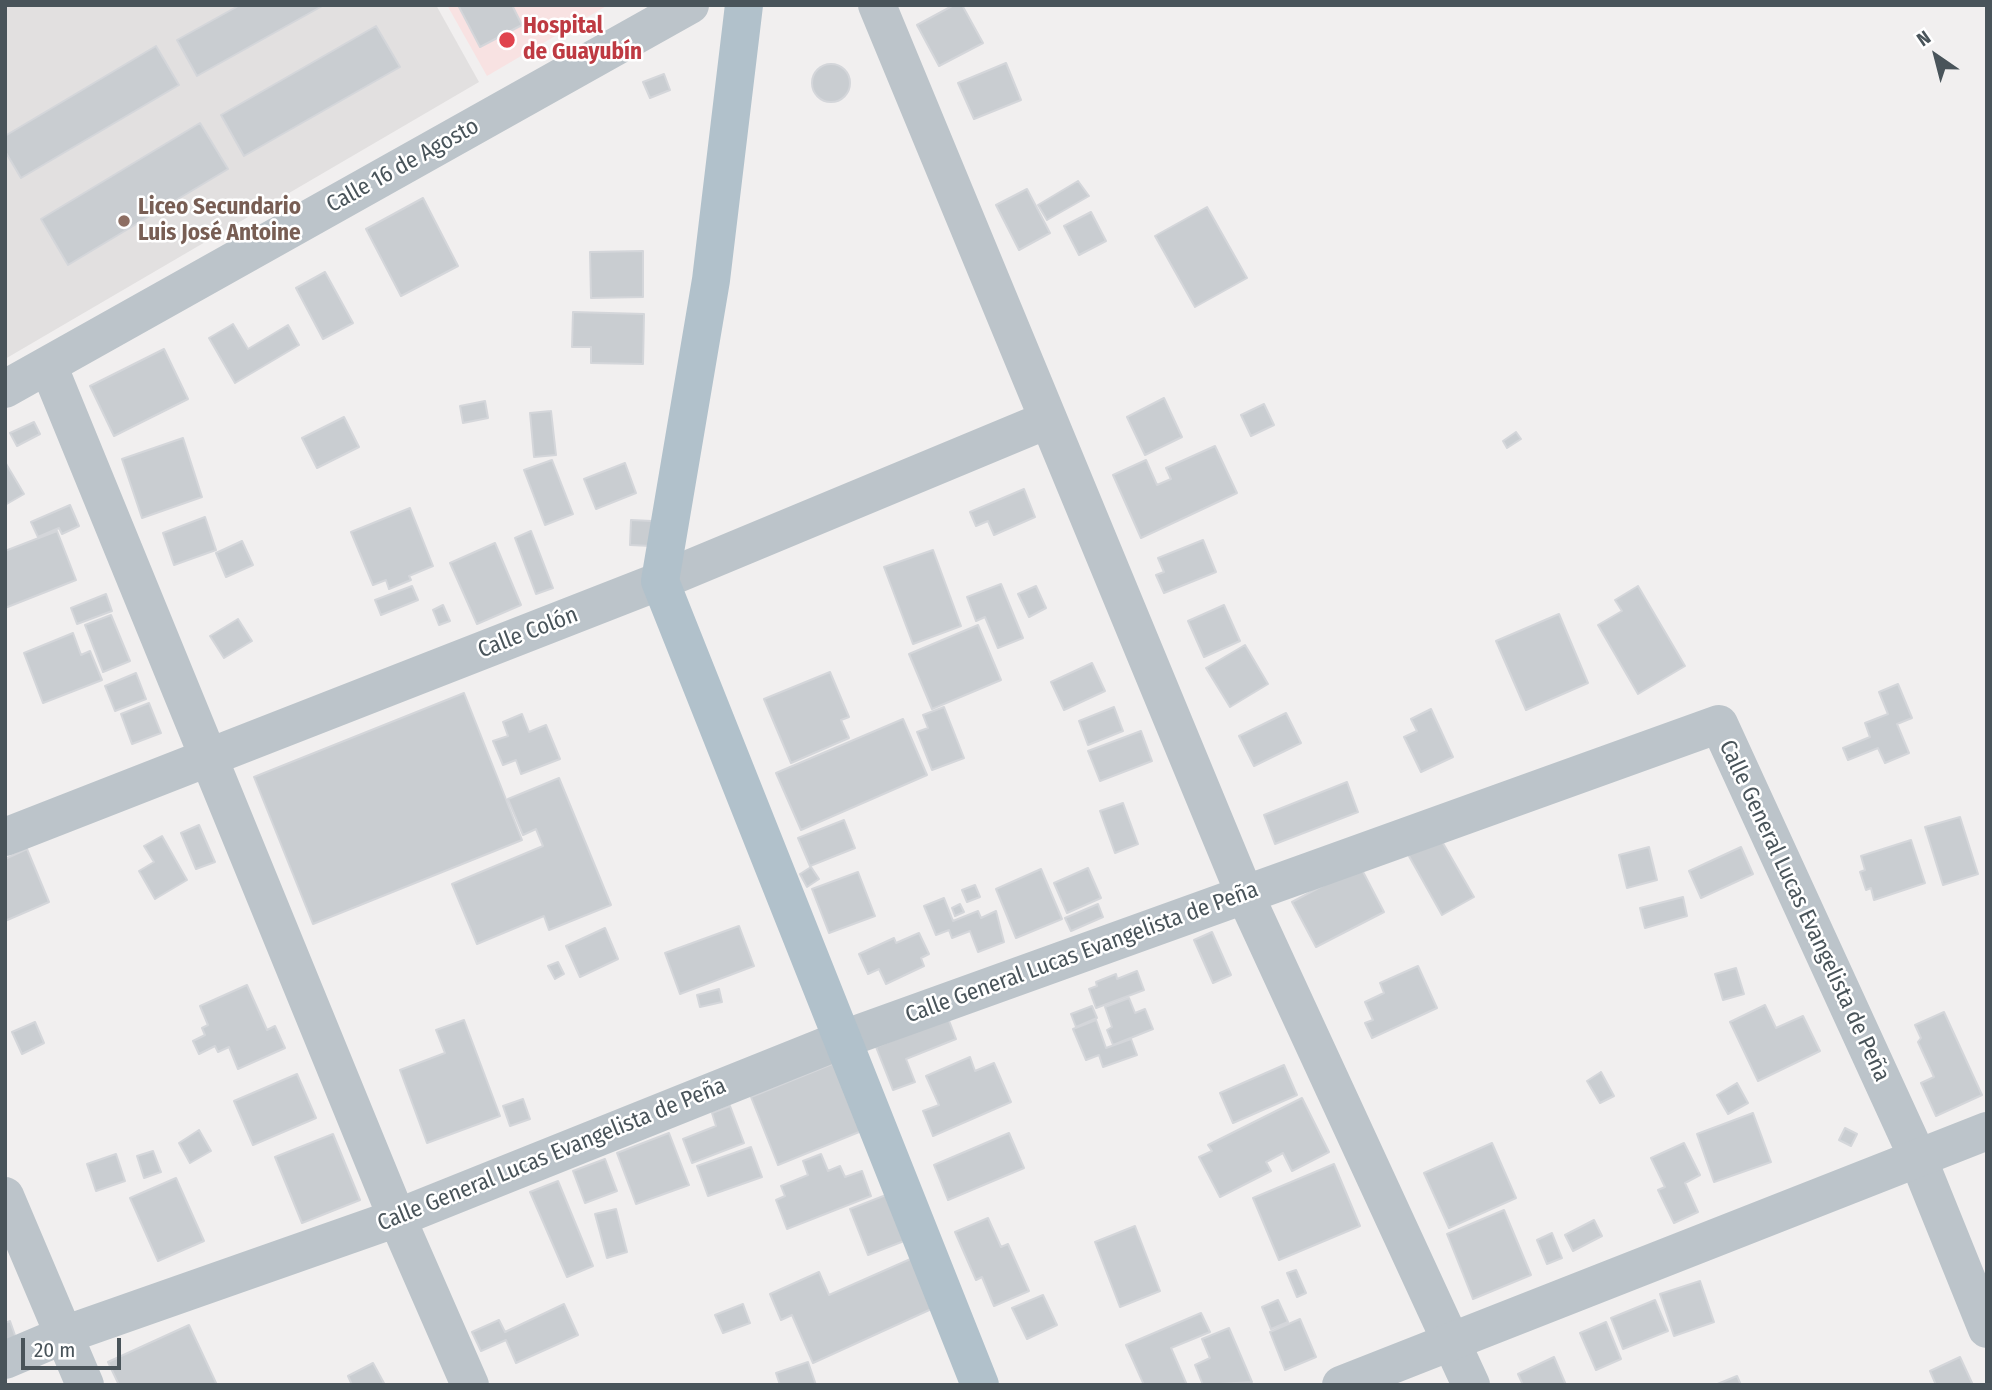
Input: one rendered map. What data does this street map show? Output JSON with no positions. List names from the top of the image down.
{
  "streets": {
    "street": ["Calle 16 de Agosto", "Calle Colón", "Calle General Lucas Evangelista de Peña"]
  },
  "places": ["Hospital de Guayubín", "Liceo Secundario Luis José Antoine"],
  "scale_bar": "20 m",
  "north": "top left"
}
